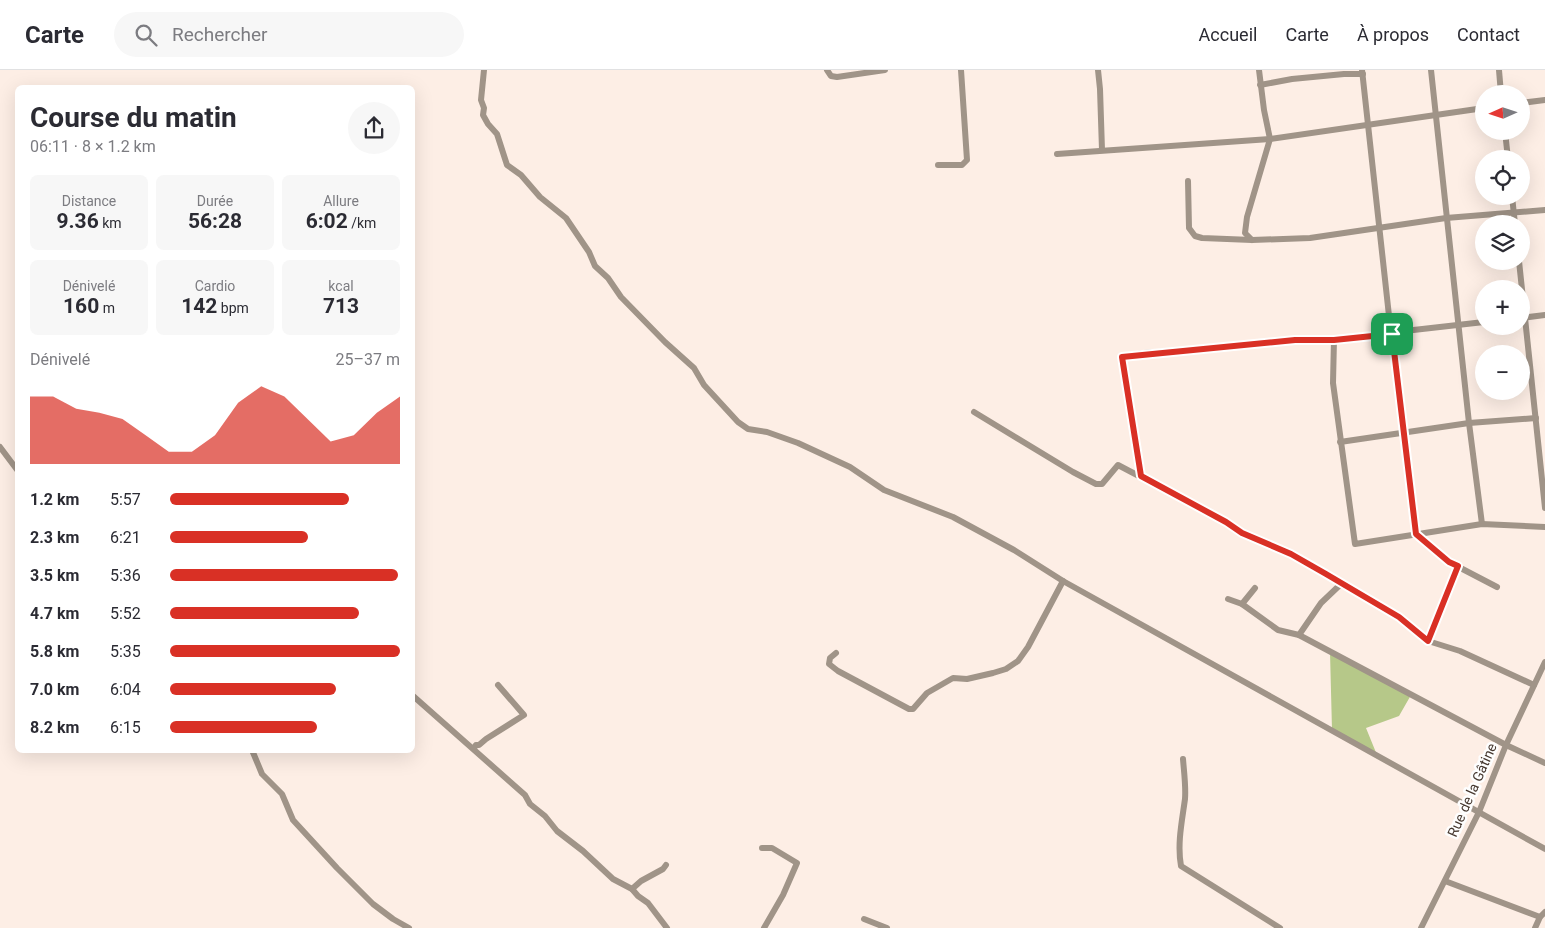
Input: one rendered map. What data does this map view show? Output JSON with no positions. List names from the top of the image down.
{
  "streets": {
    "street": ["Rue de la Gâtine"]
  },
  "north": "left",
  "page": {
    "header": "Carte",
    "search": "Rechercher",
    "nav": [
      "Accueil",
      "Carte",
      "À propos",
      "Contact"
    ],
    "map_buttons": ["+", "−"],
    "heading": ["Course du matin", "06:11 · 8 × 1.2 km"],
    "stats": [
      ["Distance", "9.36 km"],
      ["Durée", "56:28"],
      ["Allure", "6:02 /km"],
      ["Dénivelé", "160 m"],
      ["Cardio", "142 bpm"],
      ["kcal", "713"]
    ],
    "chart": ["Dénivelé", "25–37 m"],
    "list": [
      {
        "name": "1.2 km",
        "note": "5:57"
      },
      {
        "name": "2.3 km",
        "note": "6:21"
      },
      {
        "name": "3.5 km",
        "note": "5:36"
      },
      {
        "name": "4.7 km",
        "note": "5:52"
      },
      {
        "name": "5.8 km",
        "note": "5:35"
      },
      {
        "name": "7.0 km",
        "note": "6:04"
      },
      {
        "name": "8.2 km",
        "note": "6:15"
      }
    ]
  }
}
